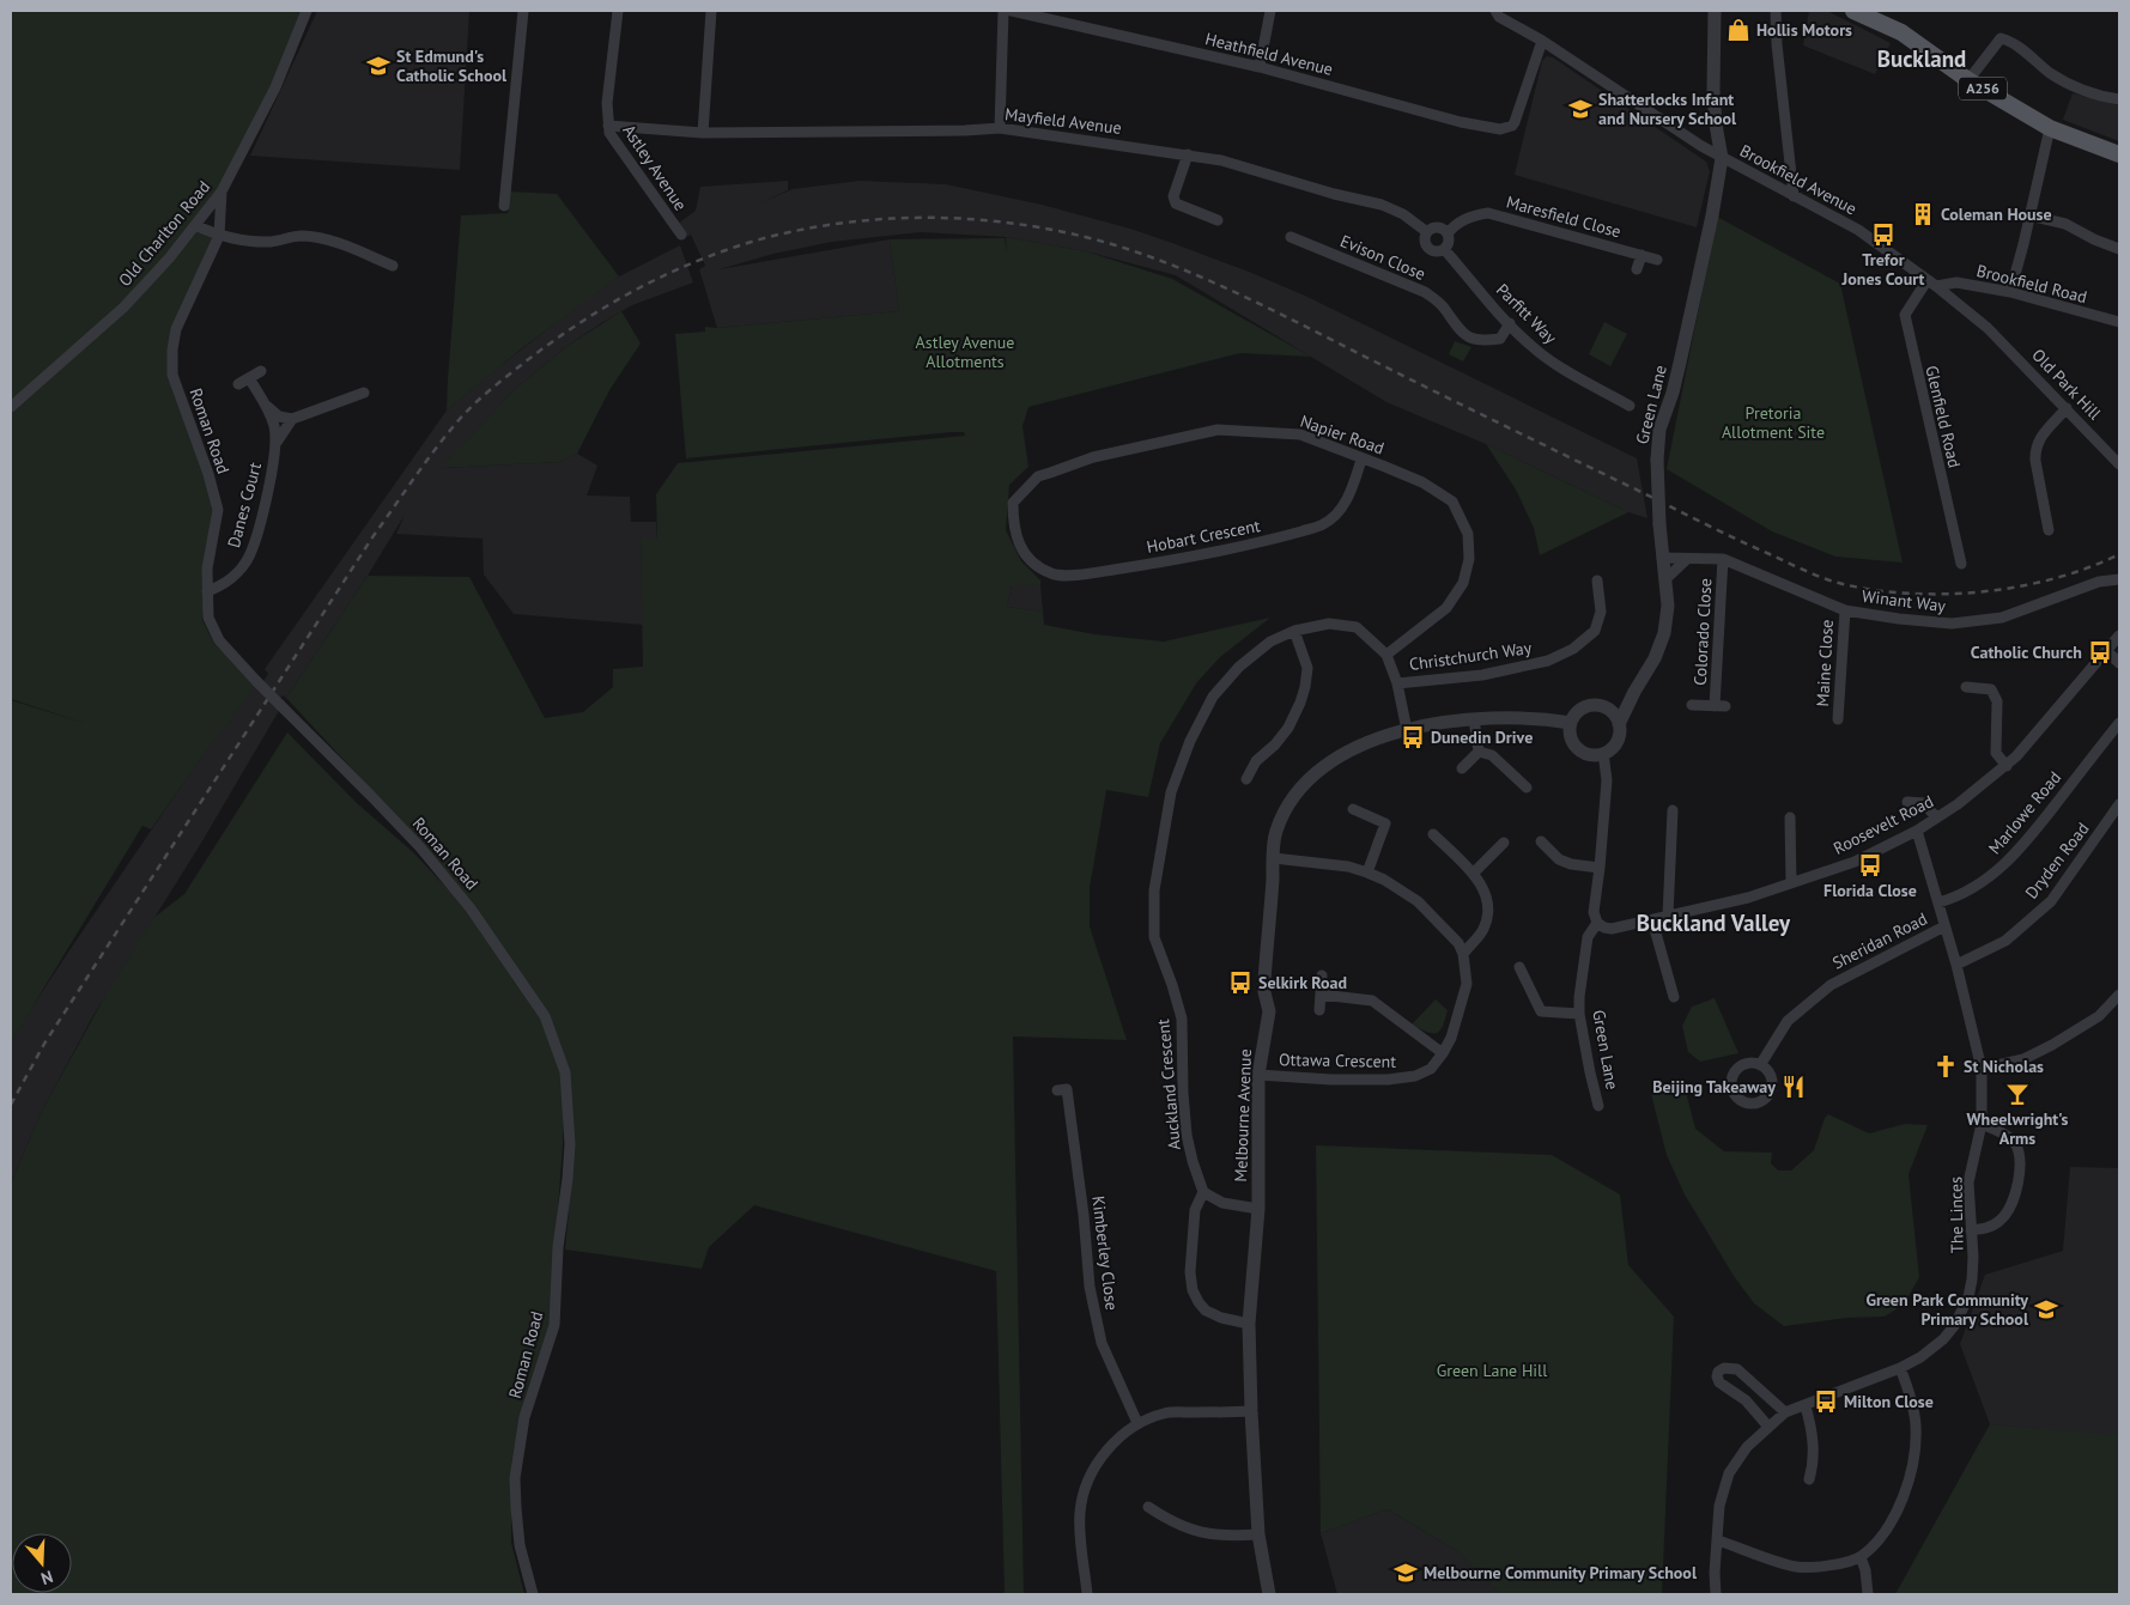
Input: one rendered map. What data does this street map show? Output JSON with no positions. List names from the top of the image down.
{
  "streets": {
    "main road": ["A256"],
    "street": [
      "Heathfield Avenue",
      "Mayfield Avenue",
      "Astley Avenue",
      "Brookfield Avenue",
      "Maresfield Close",
      "Old Charlton Road",
      "Evison Close",
      "Brookfield Road",
      "Parfitt Way",
      "Old Park Hill",
      "Green Lane",
      "Glenfield Road",
      "Roman Road",
      "Napier Road",
      "Danes Court",
      "Hobart Crescent",
      "Winant Way",
      "Colorado Close",
      "Christchurch Way",
      "Maine Close",
      "Marlowe Road",
      "Roosevelt Road",
      "Dryden Road",
      "Sheridan Road",
      "Ottawa Crescent",
      "Auckland Crescent",
      "Melbourne Avenue",
      "The Linces",
      "Kimberley Close"
    ]
  },
  "crossings": [
    ["Heathfield Avenue", "Brookfield Avenue"],
    ["Mayfield Avenue", "Astley Avenue"],
    ["Mayfield Avenue", "Maresfield Close"],
    ["Mayfield Avenue", "Parfitt Way"],
    ["Brookfield Avenue", "Brookfield Road"],
    ["Brookfield Avenue", "Old Park Hill"],
    ["Brookfield Avenue", "Green Lane"],
    ["Brookfield Avenue", "Glenfield Road"],
    ["Maresfield Close", "Parfitt Way"],
    ["Old Charlton Road", "Roman Road"],
    ["Evison Close", "Parfitt Way"],
    ["Brookfield Road", "Glenfield Road"],
    ["Green Lane", "Winant Way"],
    ["Green Lane", "Roosevelt Road"],
    ["Green Lane", "Melbourne Avenue"],
    ["Roman Road", "Danes Court"],
    ["Napier Road", "Hobart Crescent"],
    ["Winant Way", "Colorado Close"],
    ["Winant Way", "Maine Close"],
    ["Marlowe Road", "The Linces"],
    ["Roosevelt Road", "The Linces"],
    ["Dryden Road", "The Linces"],
    ["Sheridan Road", "The Linces"],
    ["Ottawa Crescent", "Melbourne Avenue"]
  ],
  "districts": ["Buckland", "Buckland Valley"],
  "parks": ["Astley Avenue Allotments", "Pretoria Allotment Site", "Green Lane Hill"],
  "places": {
    "shop": ["Hollis Motors"],
    "school or university": [
      "St Edmund's Catholic School",
      "Shatterlocks Infant and Nursery School",
      "Green Park Community Primary School",
      "Melbourne Community Primary School"
    ],
    "building": ["Coleman House"],
    "bus stop": [
      "Trefor Jones Court",
      "Catholic Church",
      "Dunedin Drive",
      "Florida Close",
      "Selkirk Road",
      "Milton Close"
    ],
    "church": ["St Nicholas"],
    "restaurant": ["Beijing Takeaway"],
    "bar": ["Wheelwright's Arms"]
  },
  "north": "bottom"
}
